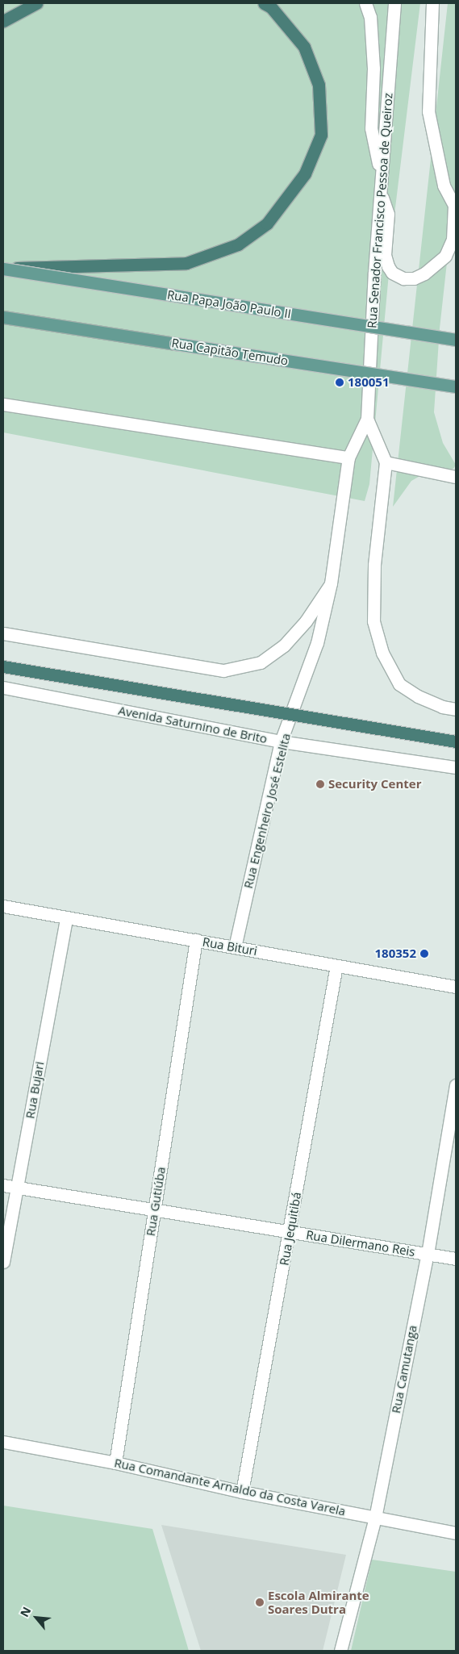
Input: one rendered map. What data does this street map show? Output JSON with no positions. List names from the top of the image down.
{
  "streets": {
    "main road": ["Rua Papa João Paulo II", "Rua Capitão Temudo"],
    "street": [
      "Rua Senador Francisco Pessoa de Queiroz",
      "Avenida Saturnino de Brito",
      "Rua Engenheiro José Estelita",
      "Rua Bituri",
      "Rua Bujari",
      "Rua Gutiúba",
      "Rua Jequitibá",
      "Rua Dilermano Reis",
      "Rua Camutanga",
      "Rua Comandante Arnaldo da Costa Varela"
    ]
  },
  "crossings": [
    ["Rua Senador Francisco Pessoa de Queiroz", "Rua Engenheiro José Estelita"],
    ["Avenida Saturnino de Brito", "Rua Engenheiro José Estelita"],
    ["Rua Engenheiro José Estelita", "Rua Bituri"],
    ["Rua Bituri", "Rua Bujari"],
    ["Rua Bituri", "Rua Gutiúba"],
    ["Rua Bituri", "Rua Jequitibá"],
    ["Rua Bujari", "Rua Dilermano Reis"],
    ["Rua Gutiúba", "Rua Dilermano Reis"],
    ["Rua Gutiúba", "Rua Comandante Arnaldo da Costa Varela"],
    ["Rua Jequitibá", "Rua Dilermano Reis"],
    ["Rua Jequitibá", "Rua Comandante Arnaldo da Costa Varela"],
    ["Rua Dilermano Reis", "Rua Camutanga"],
    ["Rua Camutanga", "Rua Comandante Arnaldo da Costa Varela"]
  ],
  "places": [
    "180051",
    "Security Center",
    "180352",
    "Escola Almirante Soares Dutra"
  ],
  "north": "top left"
}
